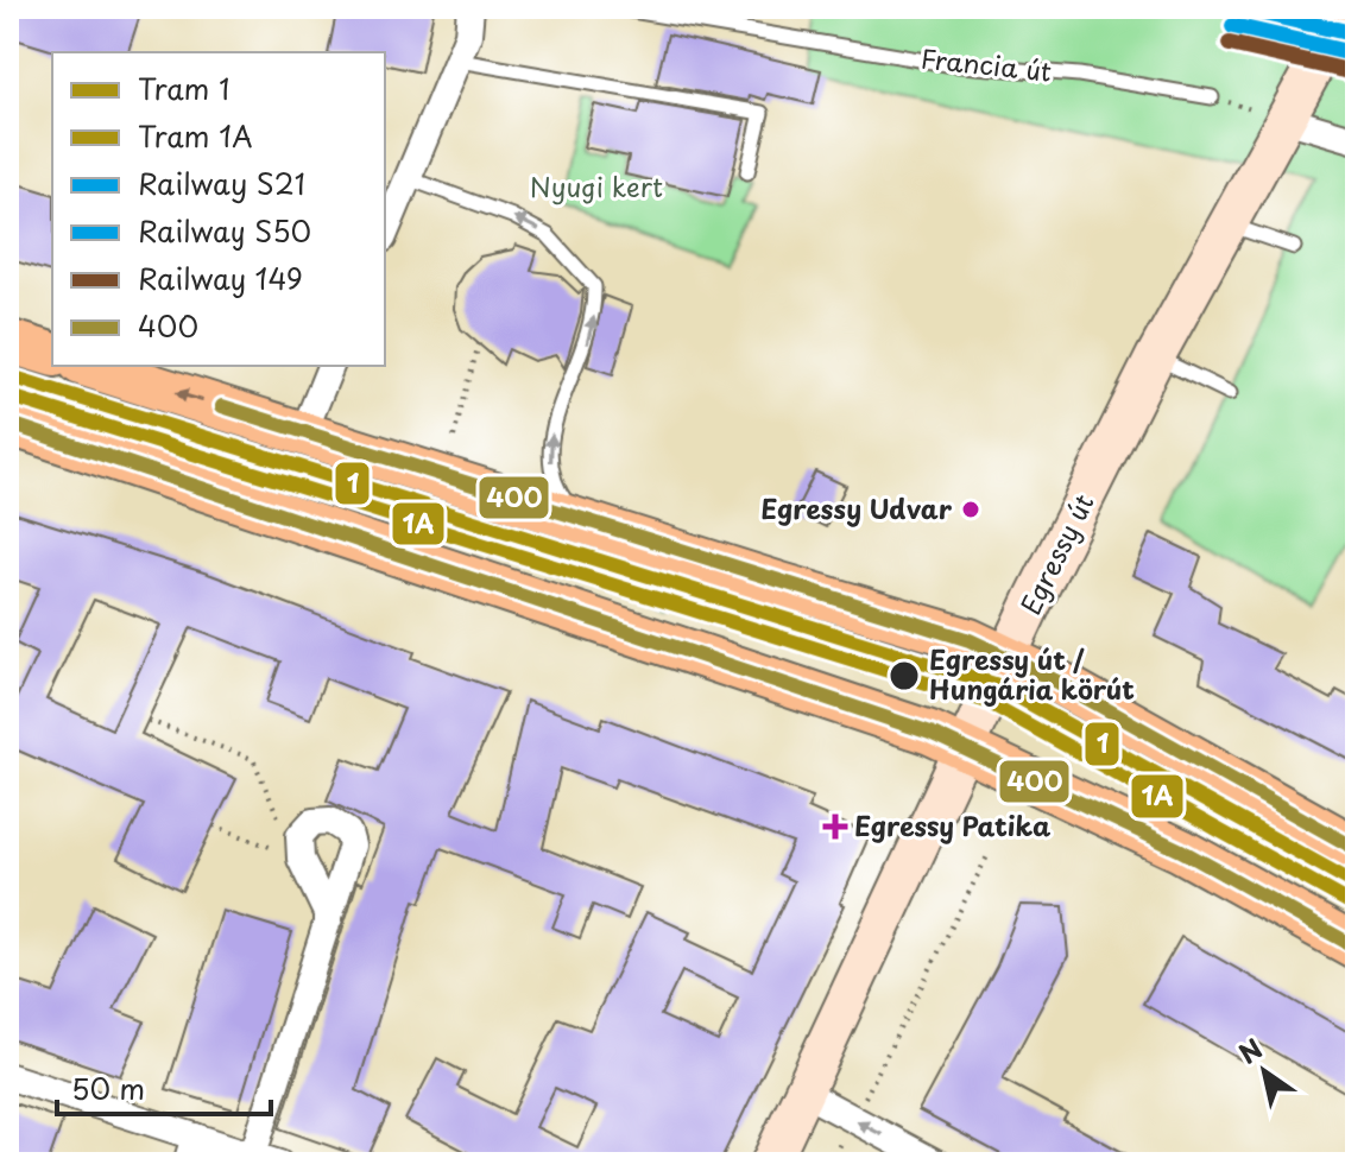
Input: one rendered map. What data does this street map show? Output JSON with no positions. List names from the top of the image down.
{
  "streets": {
    "street": ["Egressy út"],
    "lane": ["Francia út"]
  },
  "parks": ["Nyugi kert"],
  "places": {
    "other": ["Egressy Udvar", "Egressy út / Hungária körút"],
    "health": ["Egressy Patika"]
  },
  "lines": [
    "rail line S21",
    "rail line S50",
    "rail line 149",
    "tram line 1",
    "tram line 1A",
    "transit line 400"
  ],
  "legend": [
    "Tram 1",
    "Tram 1A",
    "Railway S21",
    "Railway S50",
    "Railway 149",
    "400"
  ],
  "scale_bar": "50 m",
  "north": "top left"
}
